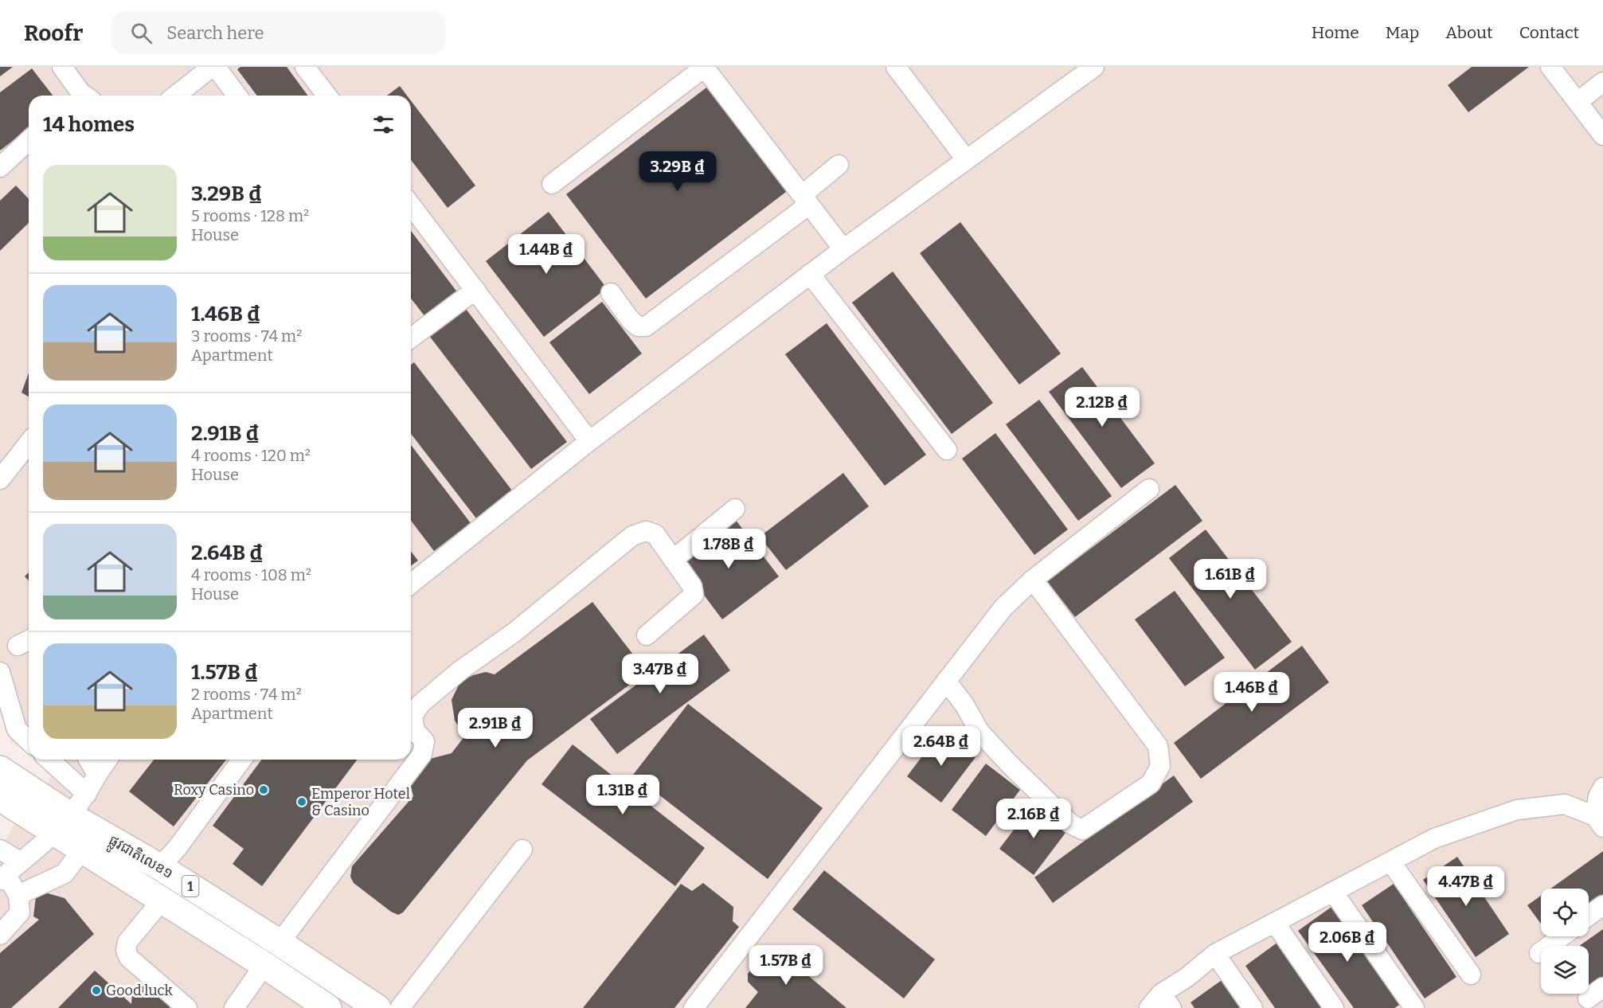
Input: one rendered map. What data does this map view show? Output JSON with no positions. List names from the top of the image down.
{
  "streets": {
    "highway": ["ផ្លូវជាតិលេខ១", "1"]
  },
  "places": ["Roxy Casino", "Emperor Hotel & Casino", "Good luck"],
  "page": {
    "header": "Roofr",
    "search": "Search here",
    "nav": [
      "Home",
      "Map",
      "About",
      "Contact"
    ],
    "heading": "14 homes",
    "price": [
      "3.29B ₫",
      "1.44B ₫",
      "2.12B ₫",
      "1.78B ₫",
      "1.61B ₫",
      "3.47B ₫",
      "1.46B ₫",
      "2.91B ₫",
      "2.64B ₫",
      "1.31B ₫",
      "2.16B ₫",
      "4.47B ₫",
      "2.06B ₫",
      "1.57B ₫"
    ],
    "list": [
      {
        "name": "3.29B ₫",
        "note": "5 rooms · 128 m² · House"
      },
      {
        "name": "1.46B ₫",
        "note": "3 rooms · 74 m² · Apartment"
      },
      {
        "name": "2.91B ₫",
        "note": "4 rooms · 120 m² · House"
      },
      {
        "name": "2.64B ₫",
        "note": "4 rooms · 108 m² · House"
      },
      {
        "name": "1.57B ₫",
        "note": "2 rooms · 74 m² · Apartment"
      }
    ]
  }
}
